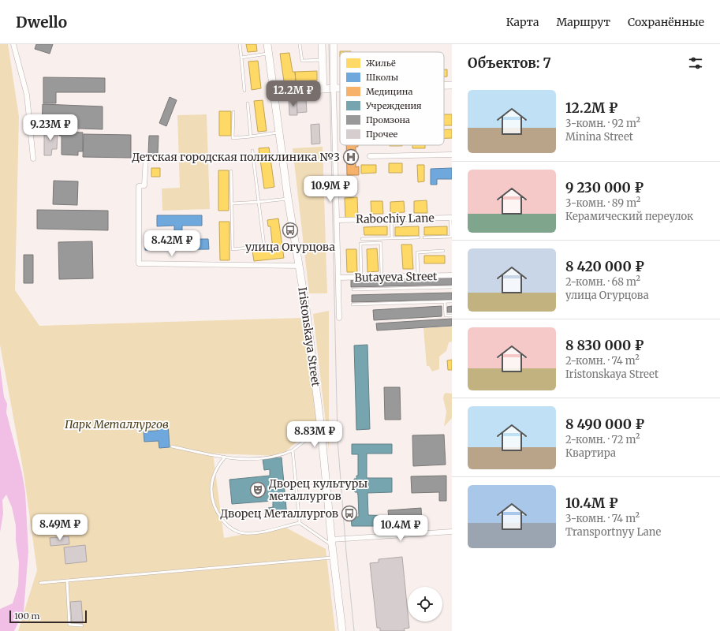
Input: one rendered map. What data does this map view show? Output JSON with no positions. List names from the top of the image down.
{
  "streets": {
    "main road": ["Iristonskaya Street"],
    "street": ["Rabochiy Lane", "Butayeva Street"]
  },
  "parks": ["Парк Металлургов"],
  "places": {
    "hospital": ["Детская городская поликлиника №3"],
    "bus stop": ["улица Огурцова", "Дворец Металлургов"],
    "theatre": ["Дворец культуры металлургов"]
  },
  "legend": [
    "Жильё",
    "Школы",
    "Медицина",
    "Учреждения",
    "Промзона",
    "Прочее"
  ],
  "scale_bar": "100 m",
  "page": {
    "header": "Dwello",
    "nav": ["Карта", "Маршрут", "Сохранённые"],
    "heading": "Объектов: 7",
    "price": [
      "12.2M ₽",
      "9.23M ₽",
      "10.9M ₽",
      "8.42M ₽",
      "8.83M ₽",
      "8.49M ₽",
      "10.4M ₽"
    ],
    "list": [
      {
        "name": "12.2M ₽",
        "note": "3-комн. · 92 m² · Minina Street"
      },
      {
        "name": "9 230 000 ₽",
        "note": "3-комн. · 89 m² · Керамический переулок"
      },
      {
        "name": "8 420 000 ₽",
        "note": "2-комн. · 68 m² · улица Огурцова"
      },
      {
        "name": "8 830 000 ₽",
        "note": "2-комн. · 74 m² · Iristonskaya Street"
      },
      {
        "name": "8 490 000 ₽",
        "note": "2-комн. · 72 m² · Квартира"
      },
      {
        "name": "10.4M ₽",
        "note": "3-комн. · 74 m² · Transportnyy Lane"
      }
    ],
    "scale": "100 m"
  }
}
